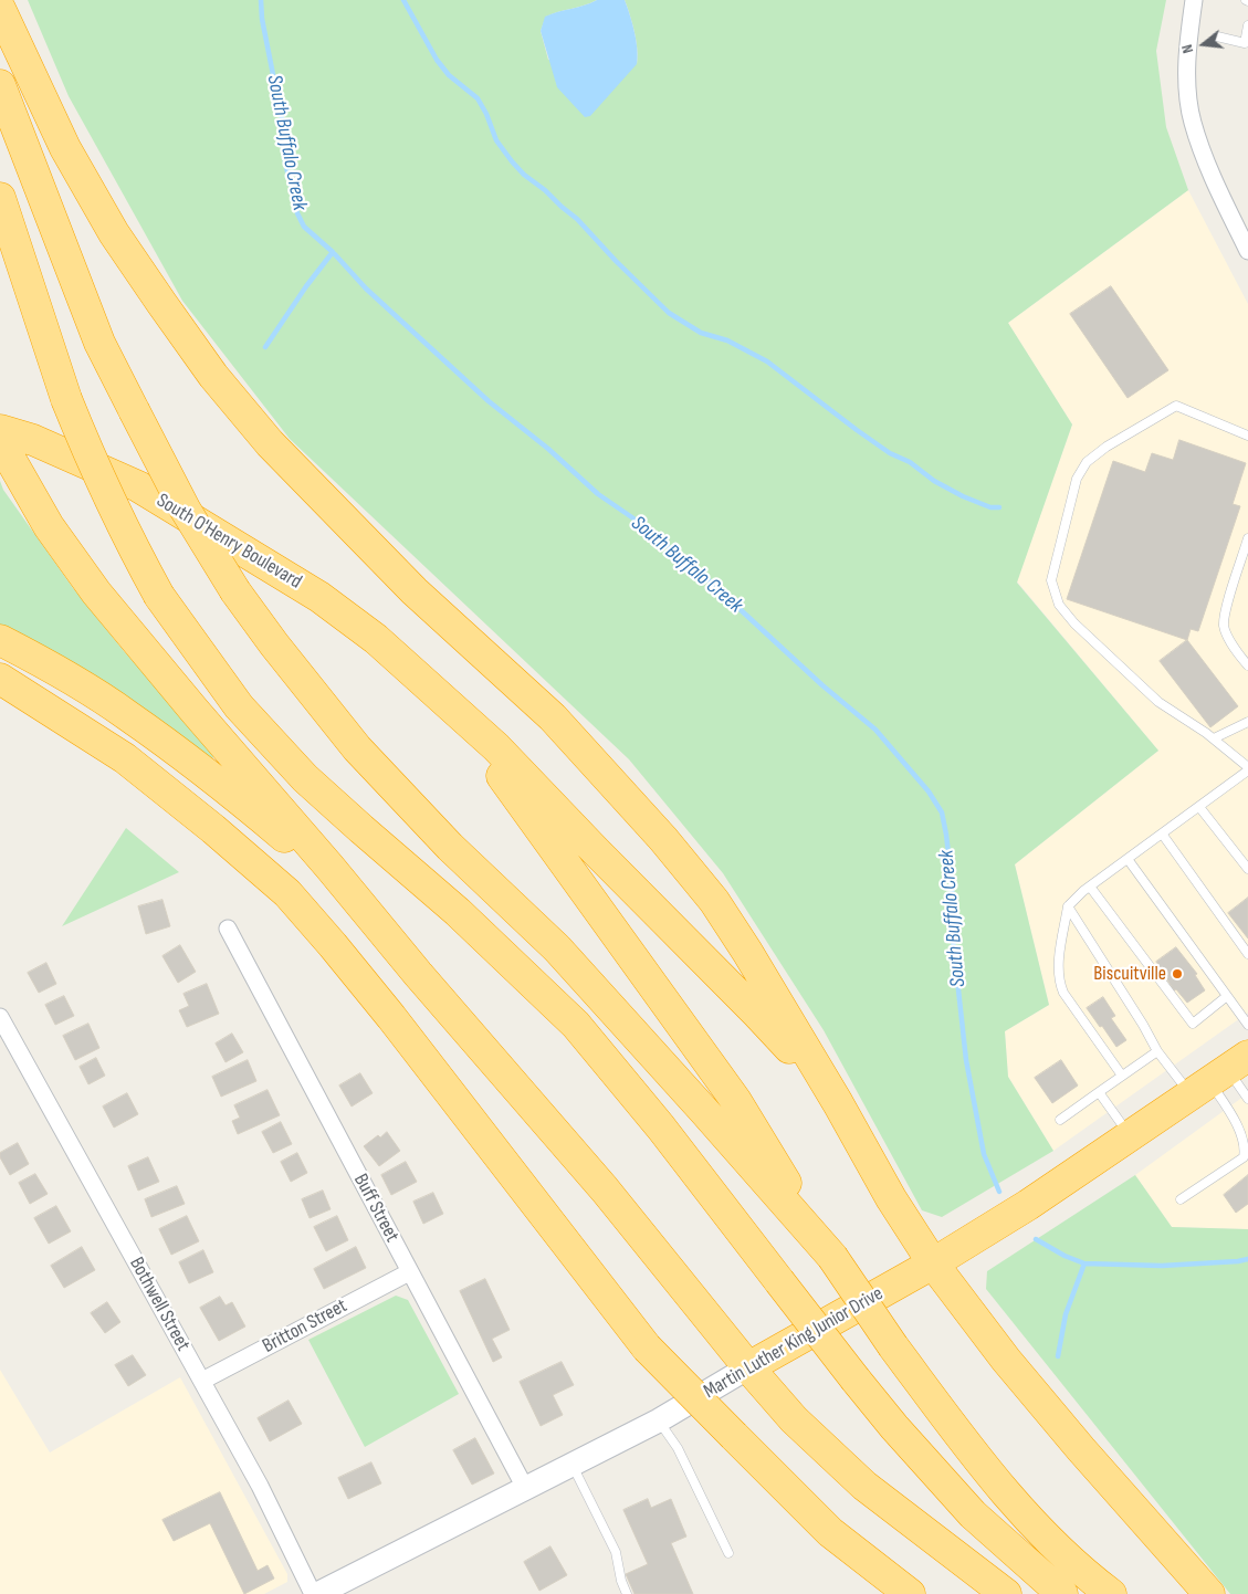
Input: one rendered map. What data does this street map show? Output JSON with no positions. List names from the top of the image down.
{
  "streets": {
    "highway": ["South O'Henry Boulevard", "Martin Luther King Junior Drive"],
    "street": ["Buff Street", "Bothwell Street", "Britton Street"]
  },
  "crossings": [
    ["Buff Street", "Britton Street"],
    ["Buff Street", "Martin Luther King Junior Drive"],
    ["Bothwell Street", "Britton Street"]
  ],
  "water": ["South Buffalo Creek"],
  "places": ["Biscuitville"],
  "north": "left"
}
